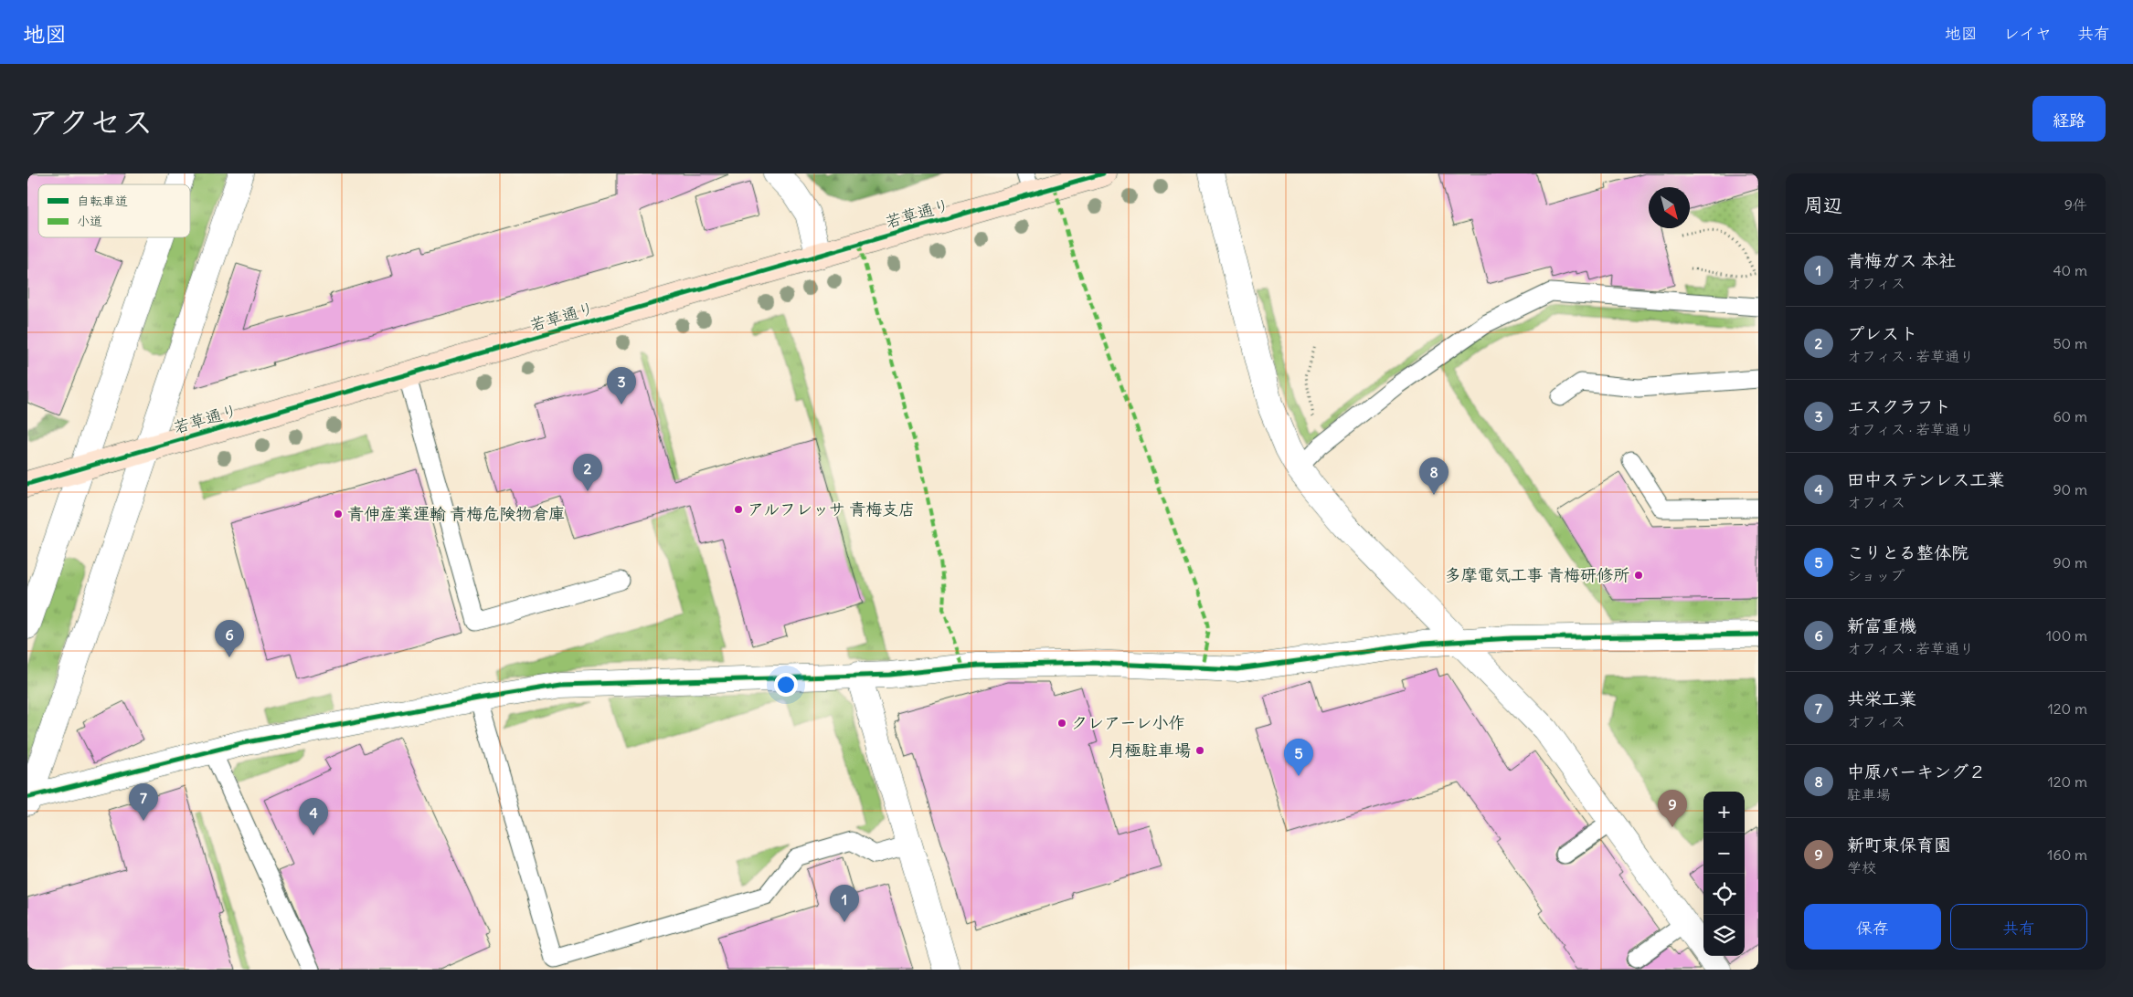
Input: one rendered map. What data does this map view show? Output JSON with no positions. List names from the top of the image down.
{
  "streets": {
    "street": ["若草通り"]
  },
  "places": [
    "アルフレッサ 青梅支店",
    "青伸産業運輸 青梅危険物倉庫",
    "多摩電気工事 青梅研修所",
    "クレアーレ小作",
    "月極駐車場"
  ],
  "legend": ["自転車道", "小道"],
  "north": "bottom right",
  "page": {
    "header": "地図",
    "nav": ["地図", "レイヤ", "共有"],
    "title": "アクセス",
    "buttons": [
      "経路",
      ["保存", "共有"]
    ],
    "heading": ["周辺", "9件"],
    "list": [
      {
        "mark": "1",
        "name": "青梅ガス 本社",
        "note": "オフィス",
        "value": "40 m"
      },
      {
        "mark": "2",
        "name": "プレスト",
        "note": "オフィス · 若草通り",
        "value": "50 m"
      },
      {
        "mark": "3",
        "name": "エスクラフト",
        "note": "オフィス · 若草通り",
        "value": "60 m"
      },
      {
        "mark": "4",
        "name": "田中ステンレス工業",
        "note": "オフィス",
        "value": "90 m"
      },
      {
        "mark": "5",
        "name": "こりとる整体院",
        "note": "ショップ",
        "value": "90 m"
      },
      {
        "mark": "6",
        "name": "新富重機",
        "note": "オフィス · 若草通り",
        "value": "100 m"
      },
      {
        "mark": "7",
        "name": "共栄工業",
        "note": "オフィス",
        "value": "120 m"
      },
      {
        "mark": "8",
        "name": "中原パーキング２",
        "note": "駐車場",
        "value": "120 m"
      },
      {
        "mark": "9",
        "name": "新町東保育園",
        "note": "学校",
        "value": "160 m"
      }
    ],
    "pins": [
      "3",
      "2",
      "8",
      "6",
      "5",
      "7",
      "9",
      "4",
      "1"
    ],
    "map_buttons": ["+", "−"]
  }
}
